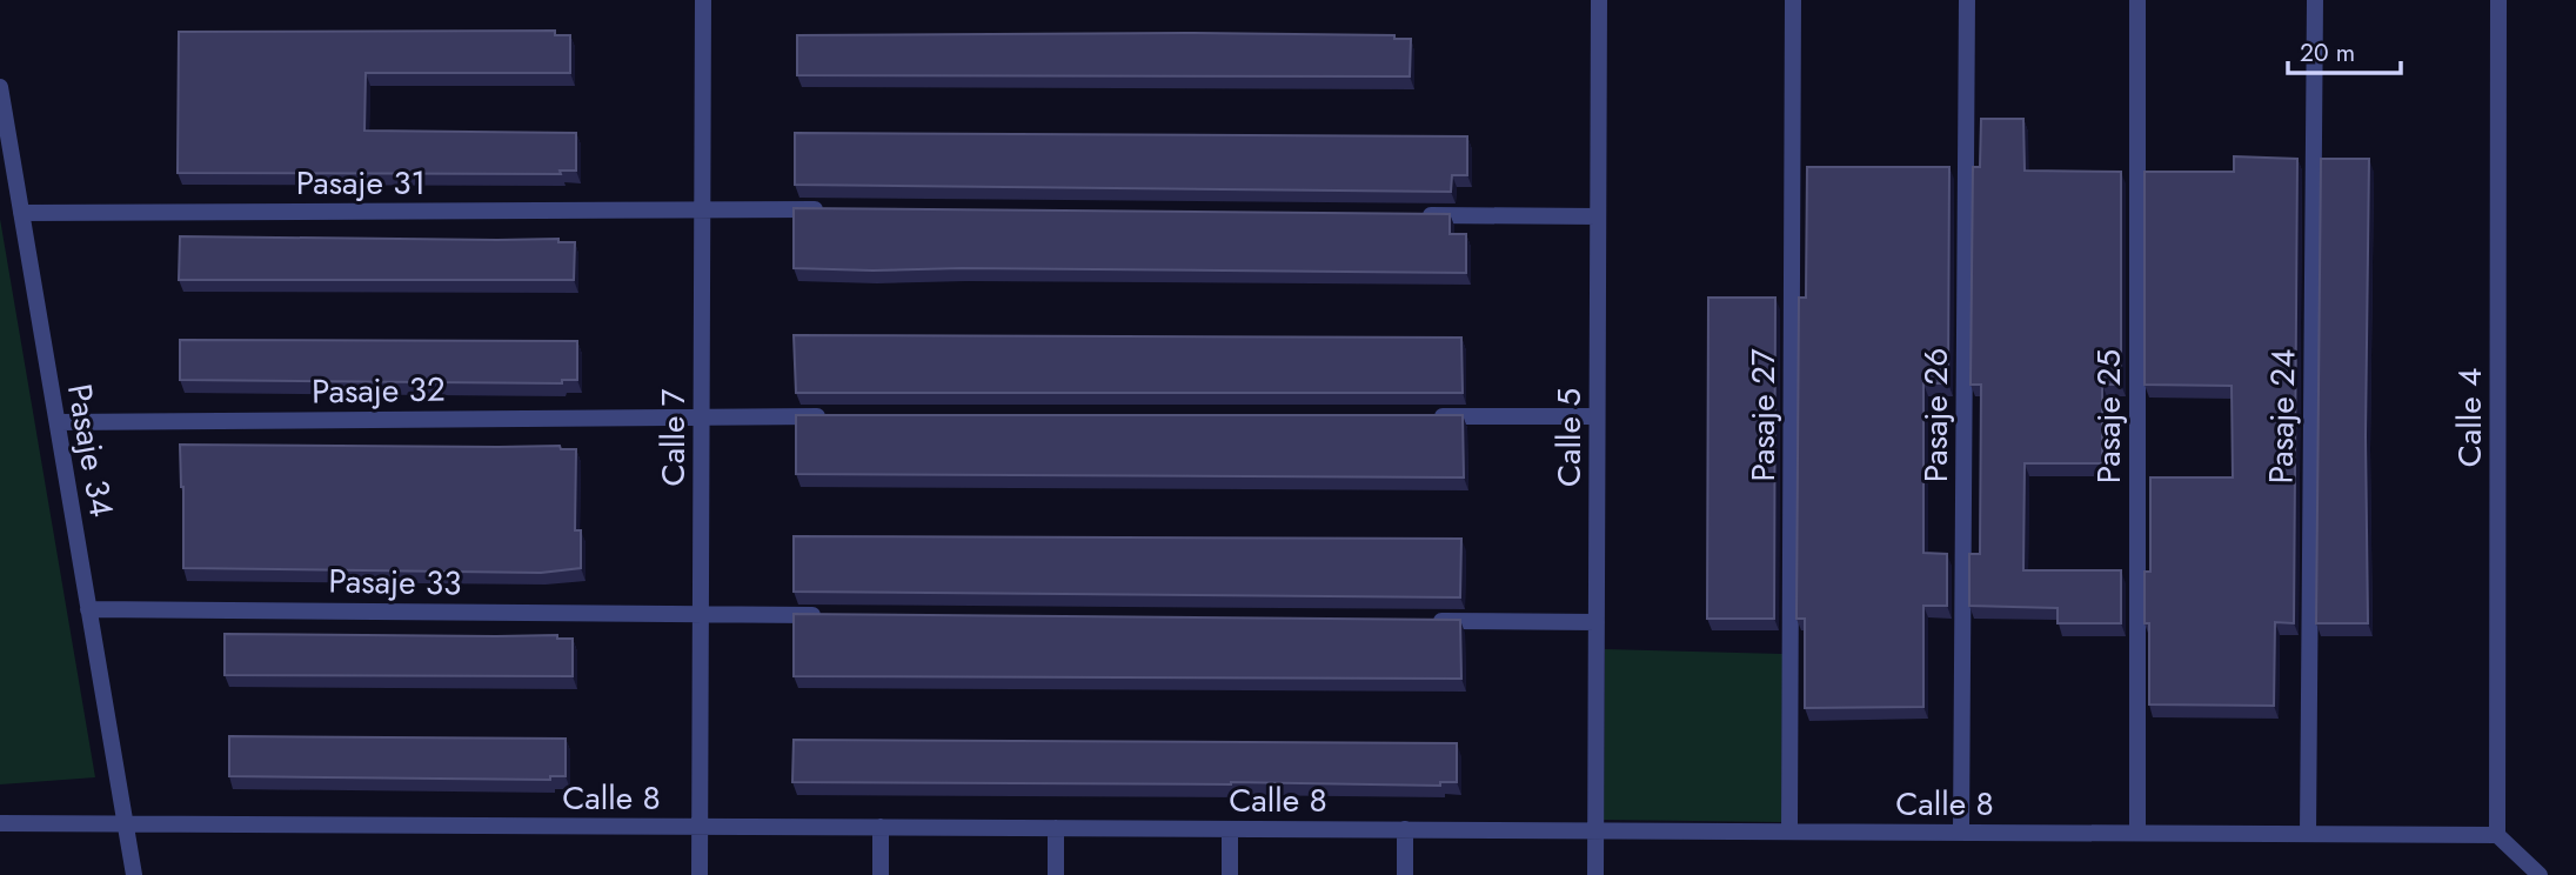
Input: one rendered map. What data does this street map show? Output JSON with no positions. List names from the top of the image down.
{
  "streets": {
    "street": [
      "Pasaje 31",
      "Pasaje 32",
      "Pasaje 27",
      "Pasaje 26",
      "Pasaje 25",
      "Pasaje 24",
      "Calle 4",
      "Calle 7",
      "Calle 5",
      "Pasaje 34",
      "Pasaje 33",
      "Calle 8"
    ]
  },
  "crossings": [
    ["Pasaje 31", "Calle 7"],
    ["Pasaje 31", "Pasaje 34"],
    ["Pasaje 32", "Calle 7"],
    ["Pasaje 32", "Pasaje 34"],
    ["Pasaje 27", "Calle 8"],
    ["Pasaje 26", "Calle 8"],
    ["Pasaje 25", "Calle 8"],
    ["Pasaje 24", "Calle 8"],
    ["Calle 4", "Calle 8"],
    ["Calle 7", "Pasaje 33"],
    ["Calle 7", "Calle 8"],
    ["Calle 5", "Calle 8"],
    ["Pasaje 34", "Pasaje 33"],
    ["Pasaje 34", "Calle 8"]
  ],
  "scale_bar": "20 m"
}
